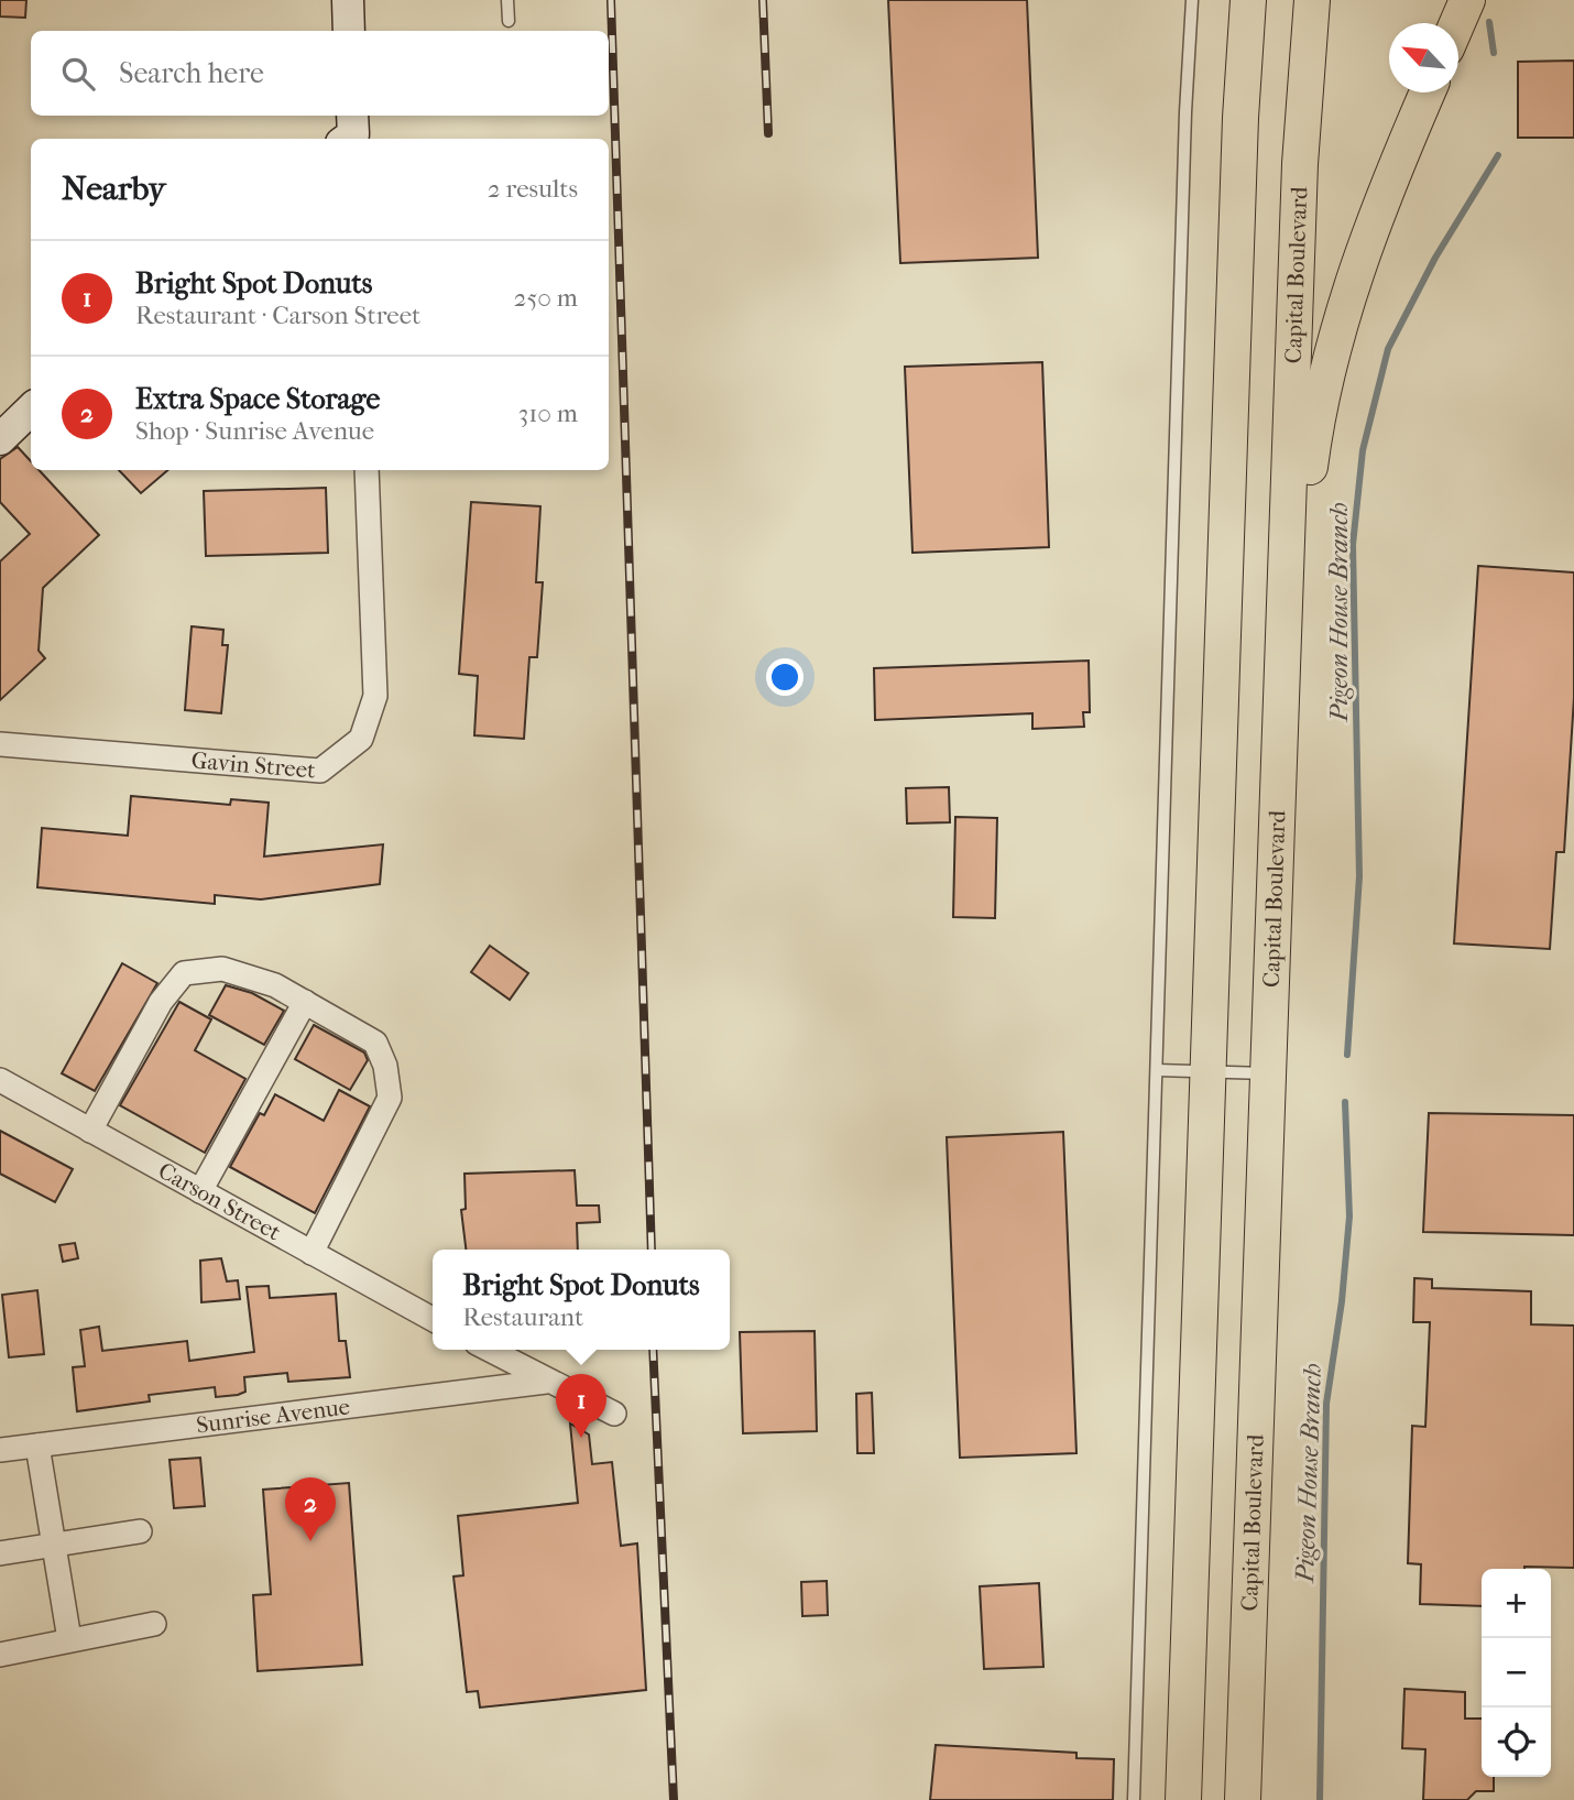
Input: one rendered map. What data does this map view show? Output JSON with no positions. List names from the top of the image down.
{
  "streets": {
    "main road": ["Capital Boulevard"],
    "street": ["Gavin Street", "Carson Street", "Sunrise Avenue"]
  },
  "water": ["Pigeon House Branch"],
  "north": "top left",
  "page": {
    "search": "Search here",
    "heading": ["Nearby", "2 results"],
    "list": [
      {
        "mark": "1",
        "name": "Bright Spot Donuts",
        "note": "Restaurant · Carson Street",
        "value": "250 m"
      },
      {
        "mark": "2",
        "name": "Extra Space Storage",
        "note": "Shop · Sunrise Avenue",
        "value": "310 m"
      }
    ],
    "popup": ["Bright Spot Donuts", "Restaurant"],
    "pins": ["1", "2"],
    "map_buttons": ["+", "−"]
  }
}
